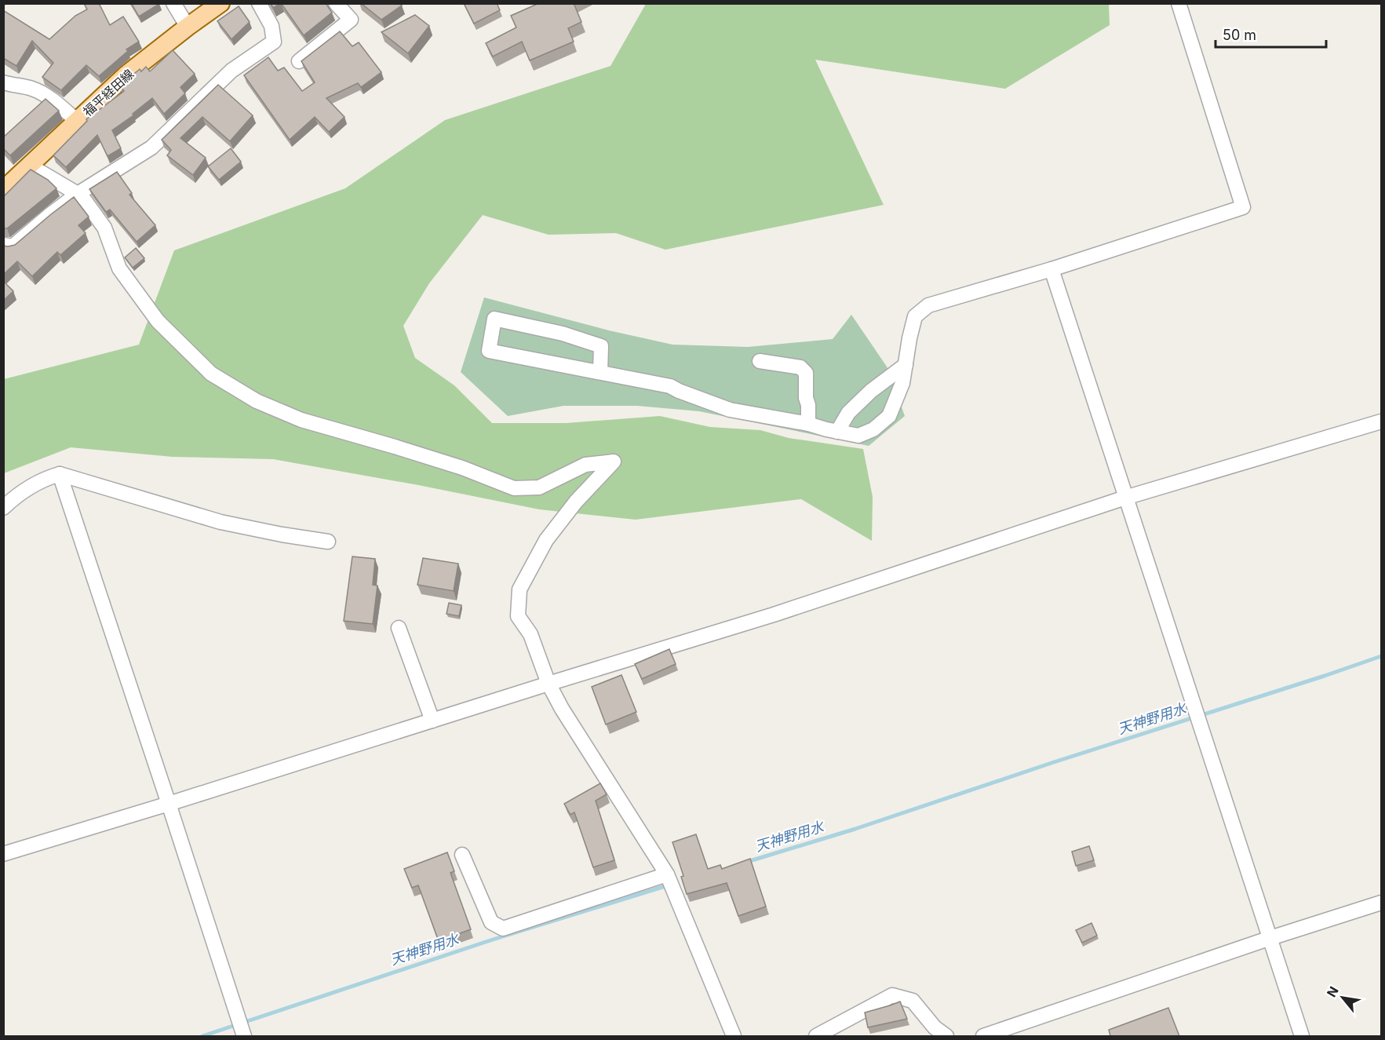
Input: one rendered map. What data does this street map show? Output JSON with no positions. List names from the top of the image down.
{
  "streets": {
    "main road": ["福平経田線"]
  },
  "water": ["天神野用水"],
  "scale_bar": "50 m",
  "north": "top left"
}
